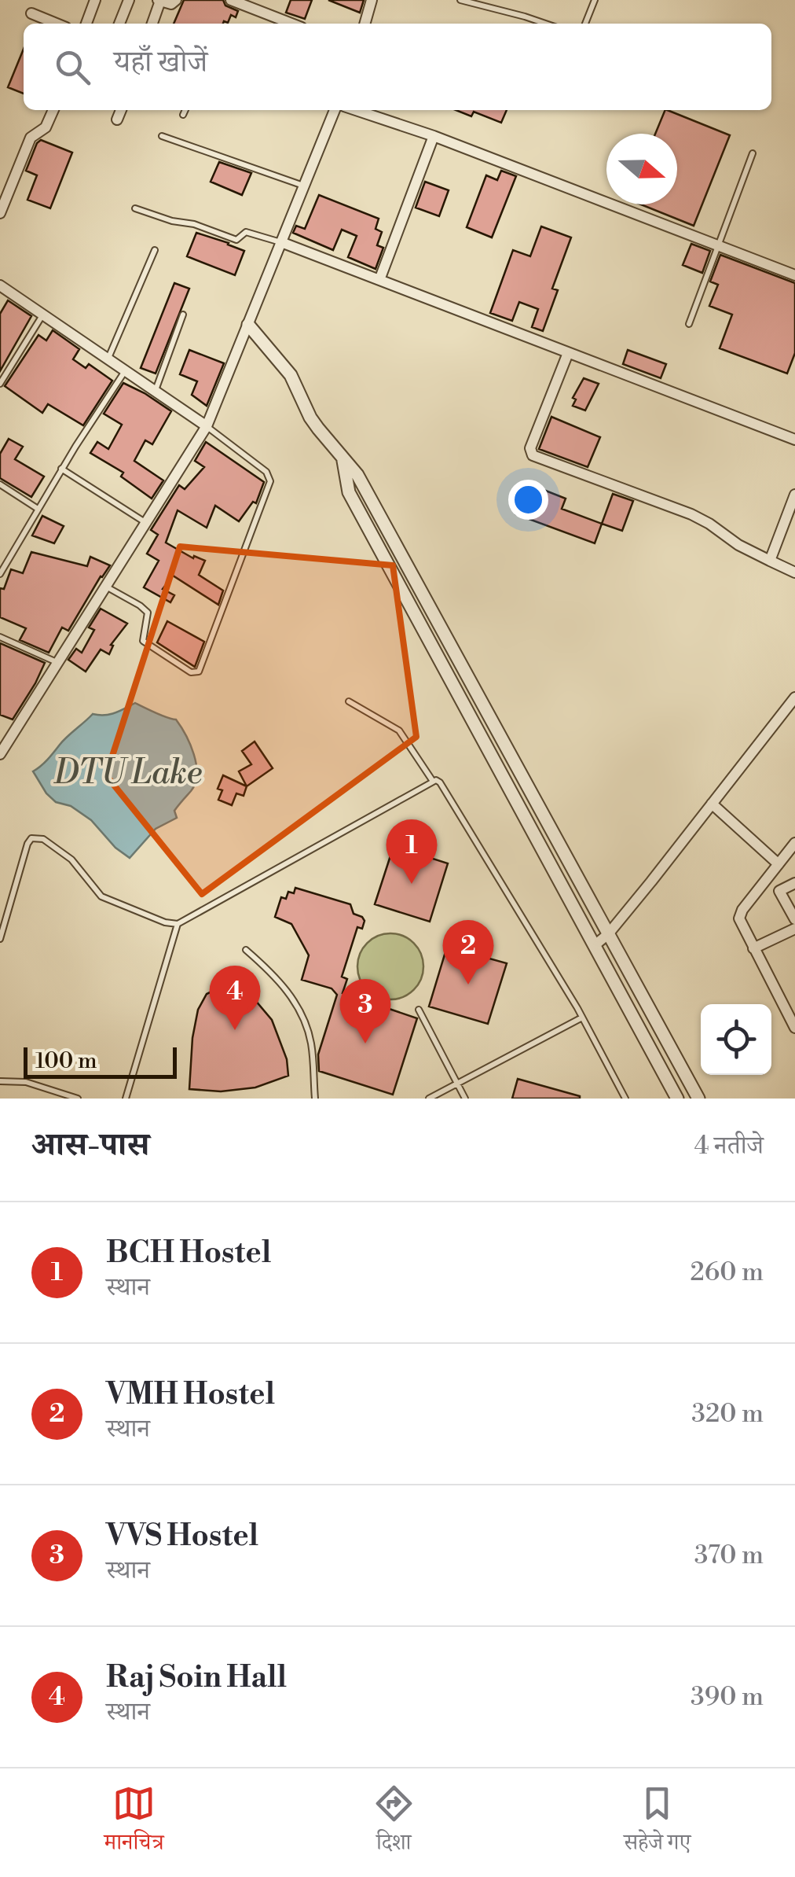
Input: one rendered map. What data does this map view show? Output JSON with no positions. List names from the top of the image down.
{
  "water": ["DTU Lake"],
  "scale_bar": "100 m",
  "north": "right",
  "page": {
    "search": "यहाँ खोजें",
    "pins": [
      "1",
      "2",
      "4",
      "3"
    ],
    "scale": "100 m",
    "heading": ["आस-पास", "4 नतीजे"],
    "list": [
      {
        "mark": "1",
        "name": "BCH Hostel",
        "note": "स्थान",
        "value": "260 m"
      },
      {
        "mark": "2",
        "name": "VMH Hostel",
        "note": "स्थान",
        "value": "320 m"
      },
      {
        "mark": "3",
        "name": "VVS Hostel",
        "note": "स्थान",
        "value": "370 m"
      },
      {
        "mark": "4",
        "name": "Raj Soin Hall",
        "note": "स्थान",
        "value": "390 m"
      }
    ],
    "nav": ["मानचित्र", "दिशा", "सहेजे गए"]
  }
}
